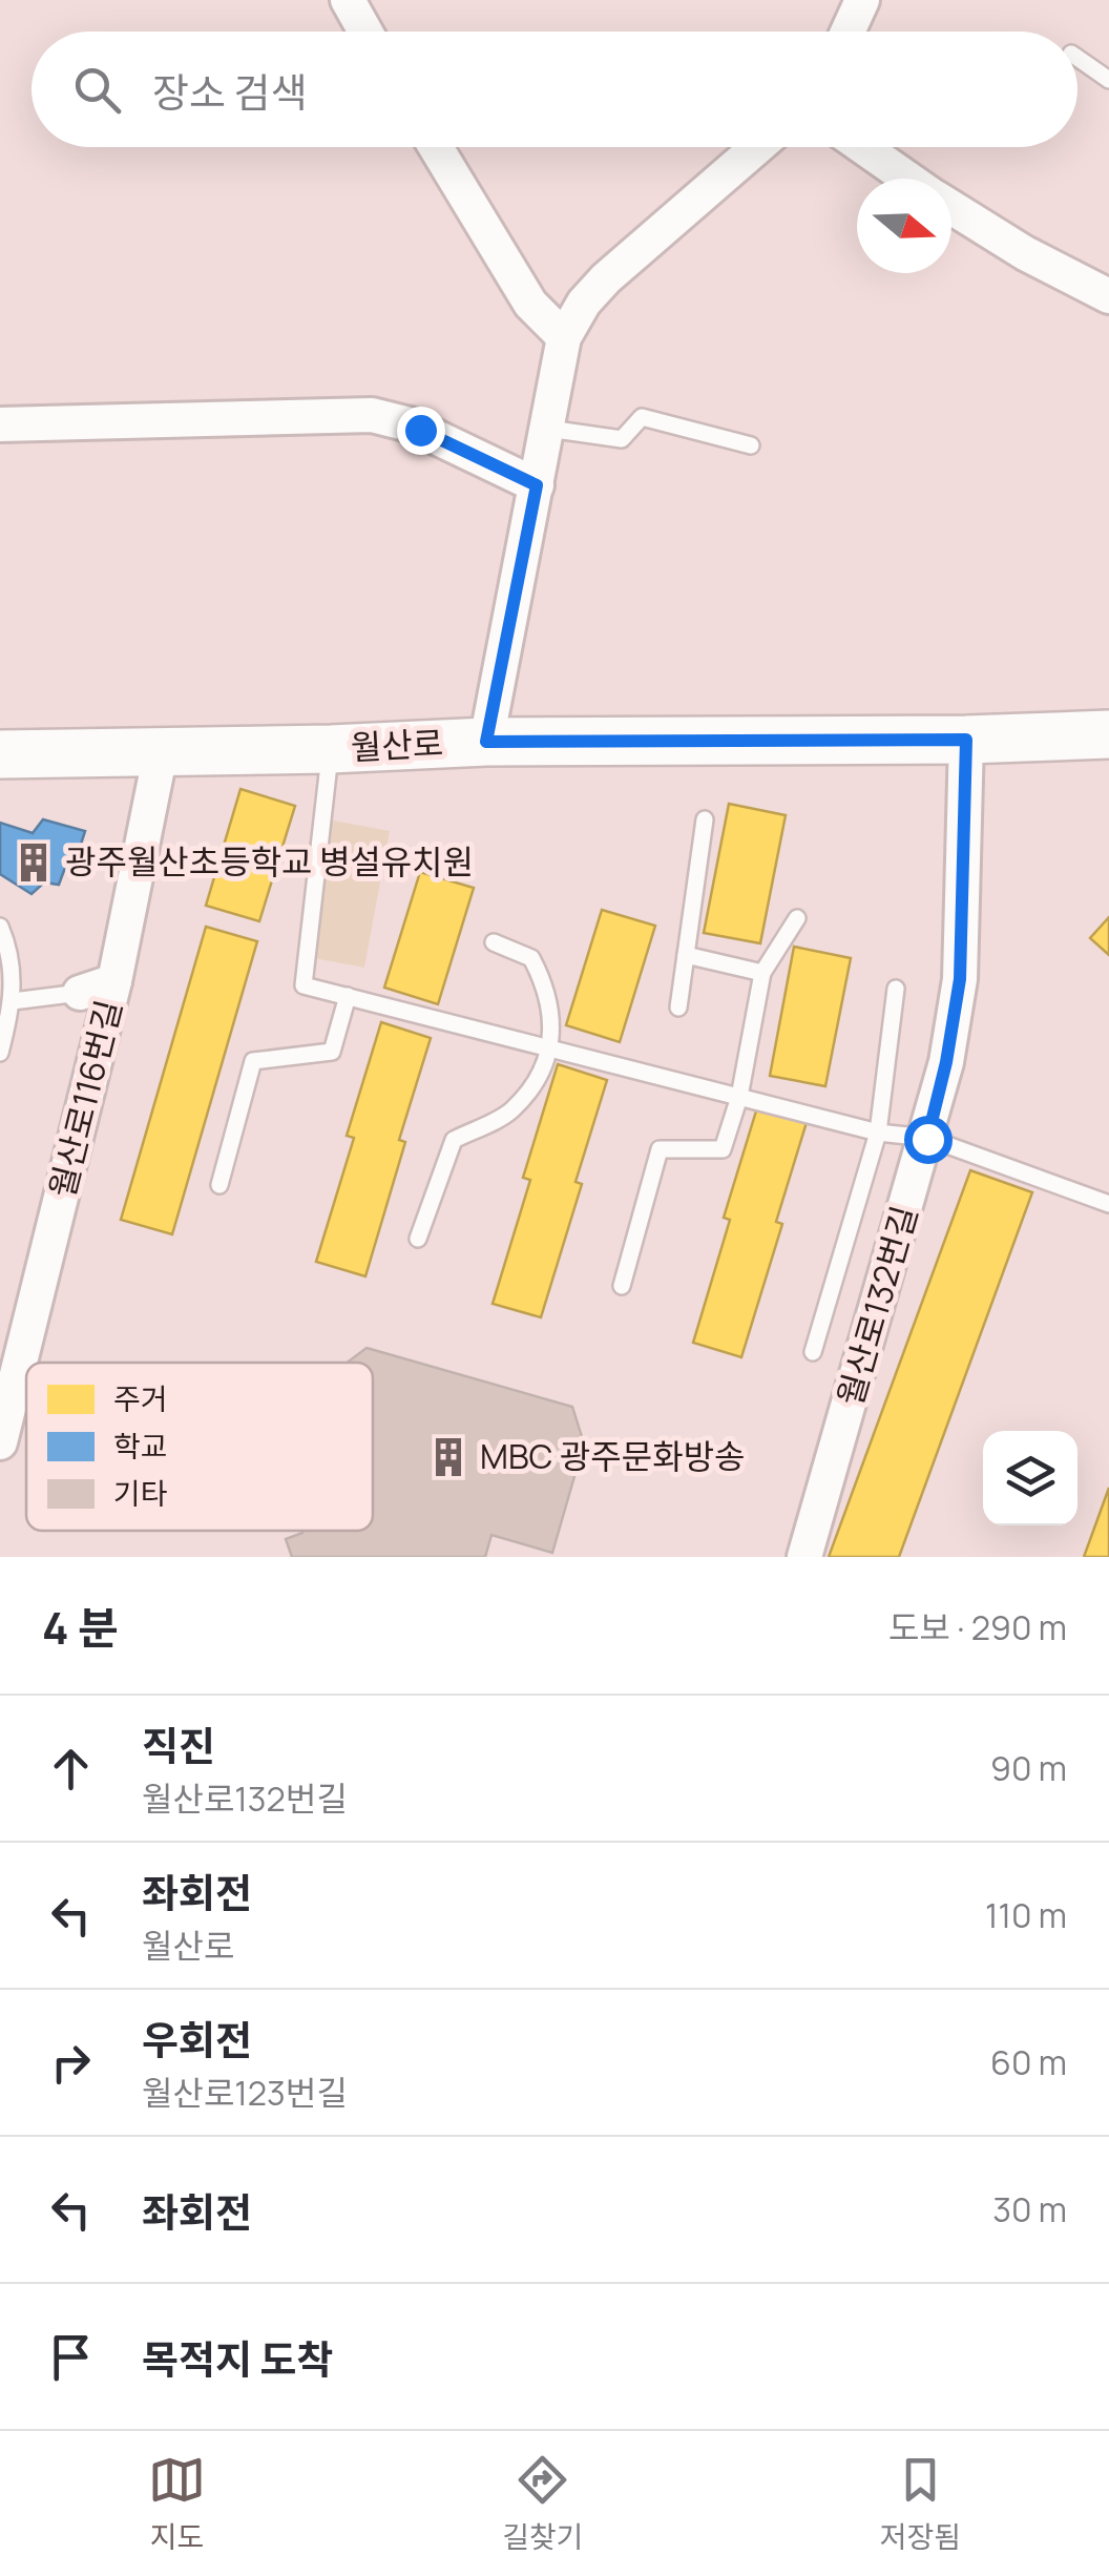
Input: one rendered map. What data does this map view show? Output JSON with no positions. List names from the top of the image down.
{
  "streets": {
    "street": ["월산로", "월산로116번길", "월산로132번길"]
  },
  "crossings": [
    ["월산로", "월산로116번길"],
    ["월산로", "월산로132번길"]
  ],
  "places": {
    "building": ["광주월산초등학교 병설유치원", "MBC 광주문화방송"]
  },
  "legend": ["주거", "학교", "기타"],
  "north": "right",
  "page": {
    "search": "장소 검색",
    "heading": ["4 분", "도보 · 290 m"],
    "list": [
      ["직진", "월산로132번길", "90 m"],
      ["좌회전", "월산로", "110 m"],
      ["우회전", "월산로123번길", "60 m"],
      ["좌회전", "30 m"],
      "목적지 도착"
    ],
    "nav": ["지도", "길찾기", "저장됨"]
  }
}
